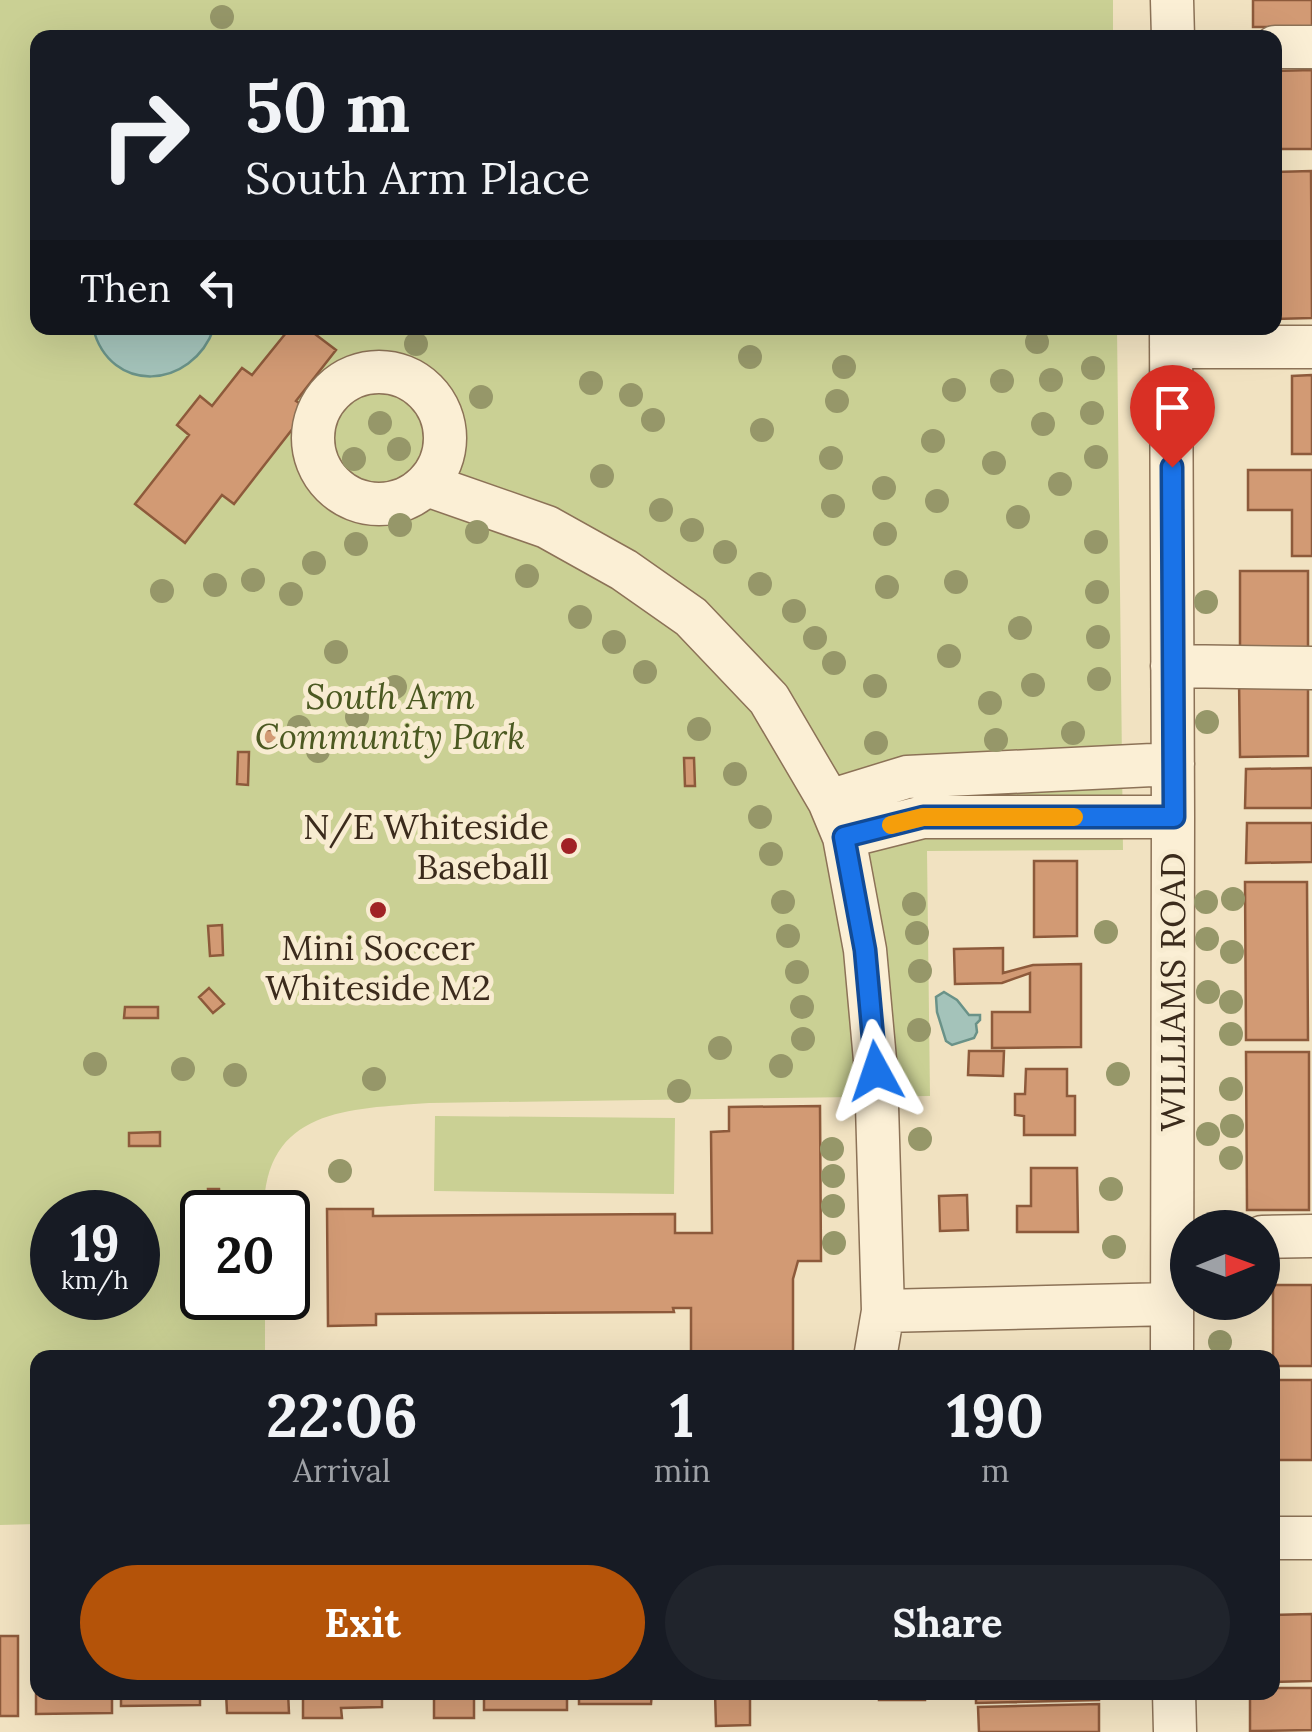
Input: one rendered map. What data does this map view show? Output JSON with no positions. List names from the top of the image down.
{
  "streets": {
    "street": ["WILLIAMS ROAD"]
  },
  "parks": ["South Arm Community Park"],
  "places": ["N/E Whiteside Baseball", "Mini Soccer Whiteside M2"],
  "north": "right",
  "page": {
    "turn": ["50 m", "South Arm Place"],
    "then": "Then",
    "speed": "19 km/h",
    "limit": "20",
    "eta": [
      "22:06",
      "Arrival",
      "1",
      "min",
      "190",
      "m"
    ],
    "buttons": ["Exit", "Share"]
  }
}
